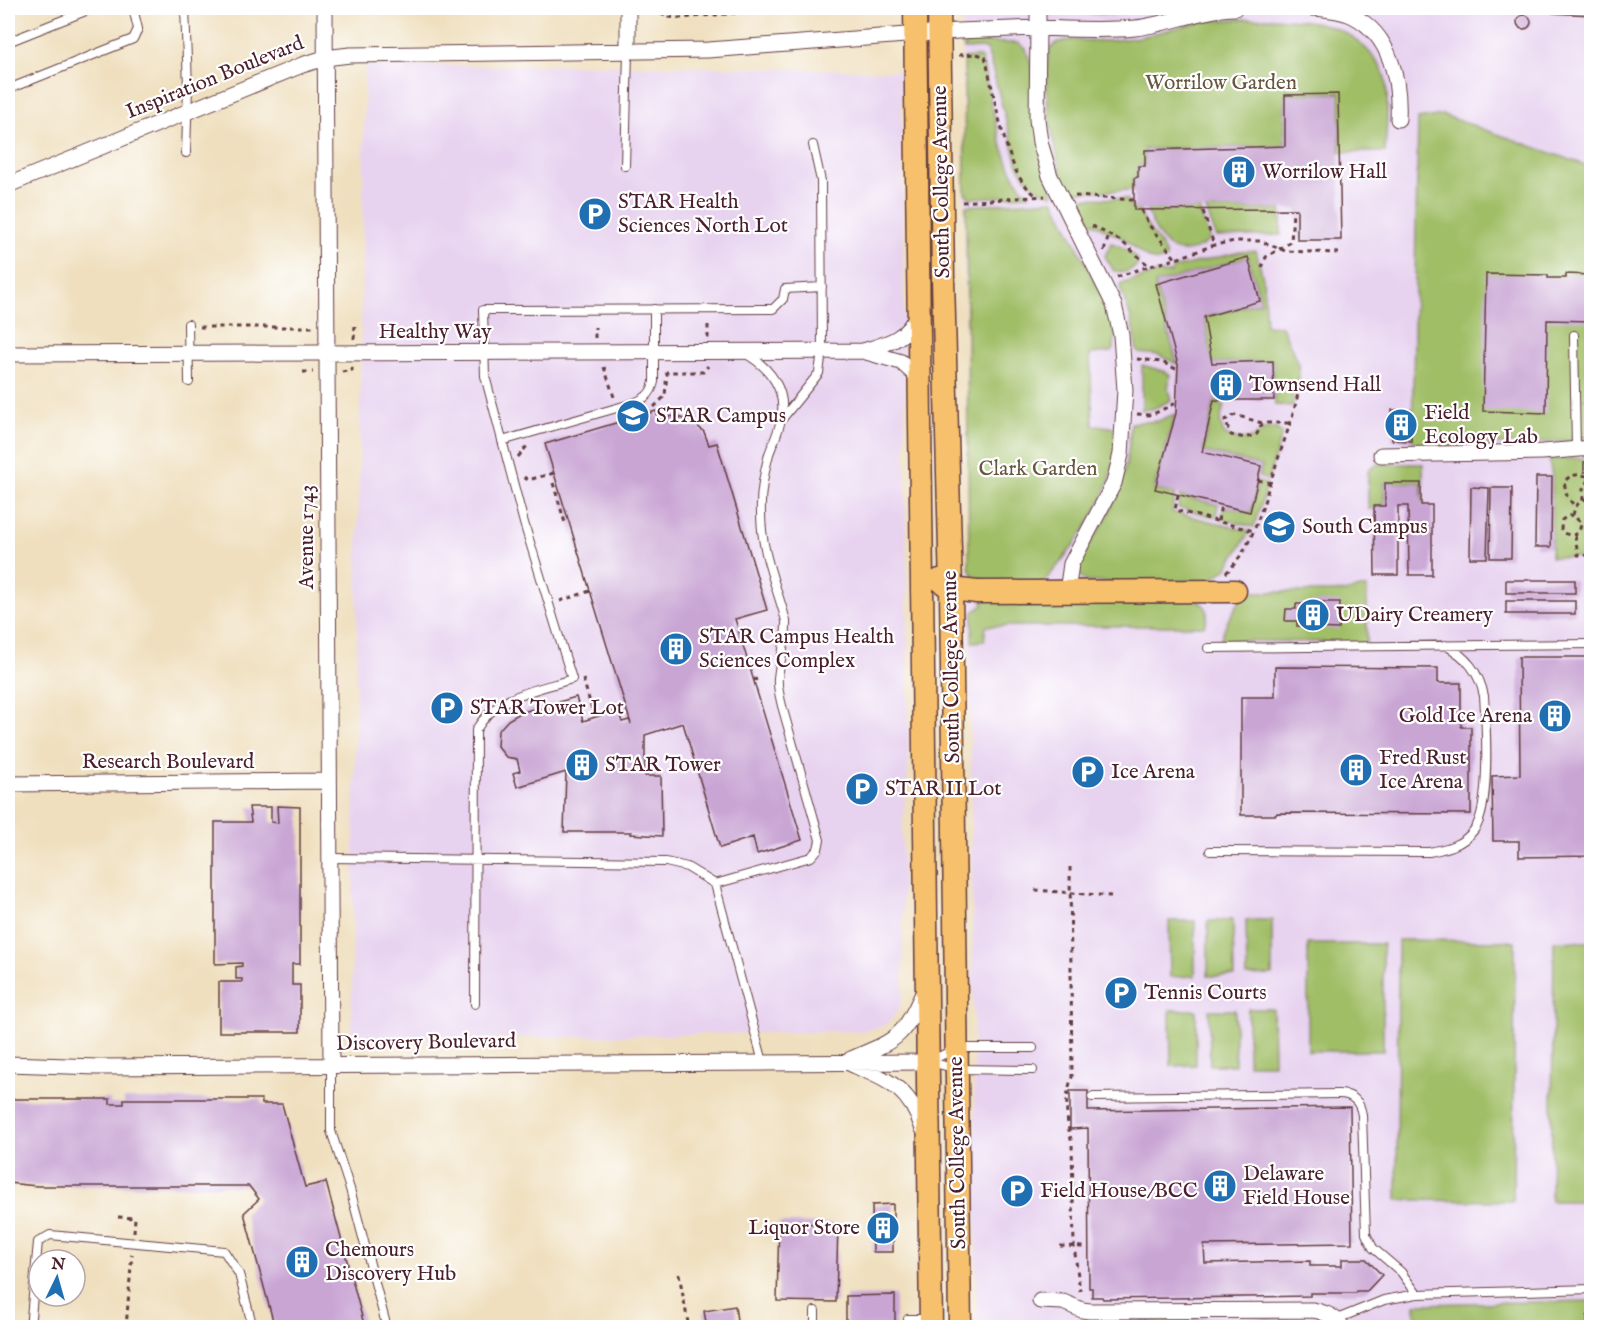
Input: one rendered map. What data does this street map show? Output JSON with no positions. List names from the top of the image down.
{
  "streets": {
    "main road": ["South College Avenue"],
    "street": [
      "Inspiration Boulevard",
      "Healthy Way",
      "Avenue 1743",
      "Research Boulevard",
      "Discovery Boulevard"
    ]
  },
  "crossings": [
    ["Inspiration Boulevard", "South College Avenue"],
    ["Inspiration Boulevard", "Avenue 1743"],
    ["South College Avenue", "Healthy Way"],
    ["South College Avenue", "Discovery Boulevard"],
    ["Healthy Way", "Avenue 1743"],
    ["Avenue 1743", "Research Boulevard"],
    ["Avenue 1743", "Discovery Boulevard"]
  ],
  "parks": ["Worrilow Garden", "Clark Garden"],
  "places": {
    "building": [
      "Worrilow Hall",
      "Townsend Hall",
      "Field Ecology Lab",
      "UDairy Creamery",
      "STAR Campus Health Sciences Complex",
      "Gold Ice Arena",
      "STAR Tower",
      "Fred Rust Ice Arena",
      "Delaware Field House",
      "Liquor Store",
      "Chemours Discovery Hub"
    ],
    "parking": [
      "STAR Health Sciences North Lot",
      "STAR Tower Lot",
      "Ice Arena",
      "STAR II Lot",
      "Tennis Courts",
      "Field House/BCC"
    ],
    "school or university": ["STAR Campus", "South Campus"]
  },
  "north": "top"
}
